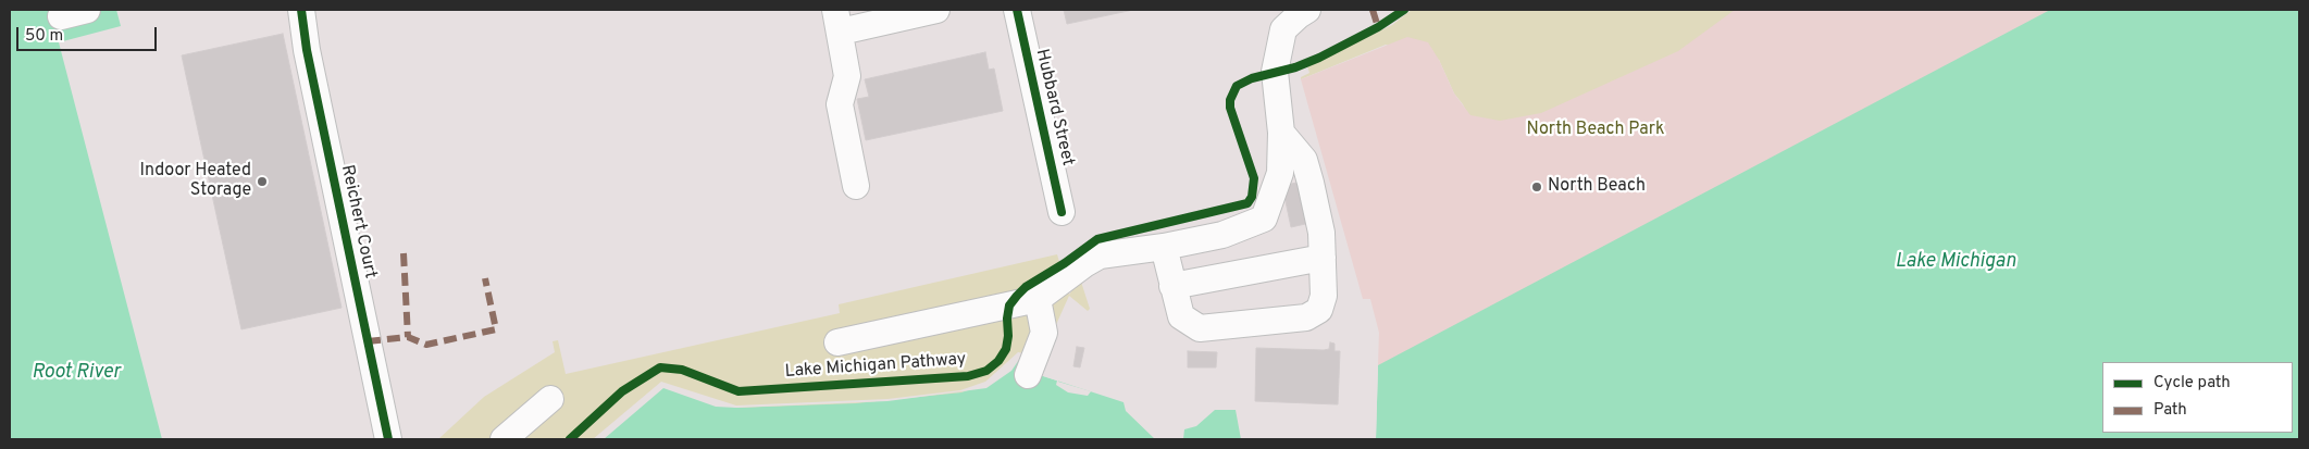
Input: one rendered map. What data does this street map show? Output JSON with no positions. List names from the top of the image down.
{
  "streets": {
    "street": ["Hubbard Street", "Reichert Court"],
    "cycle path": ["Lake Michigan Pathway"]
  },
  "water": ["Lake Michigan", "Root River"],
  "parks": ["North Beach Park"],
  "places": ["Indoor Heated Storage", "North Beach"],
  "legend": ["Cycle path", "Path"],
  "scale_bar": "50 m"
}
